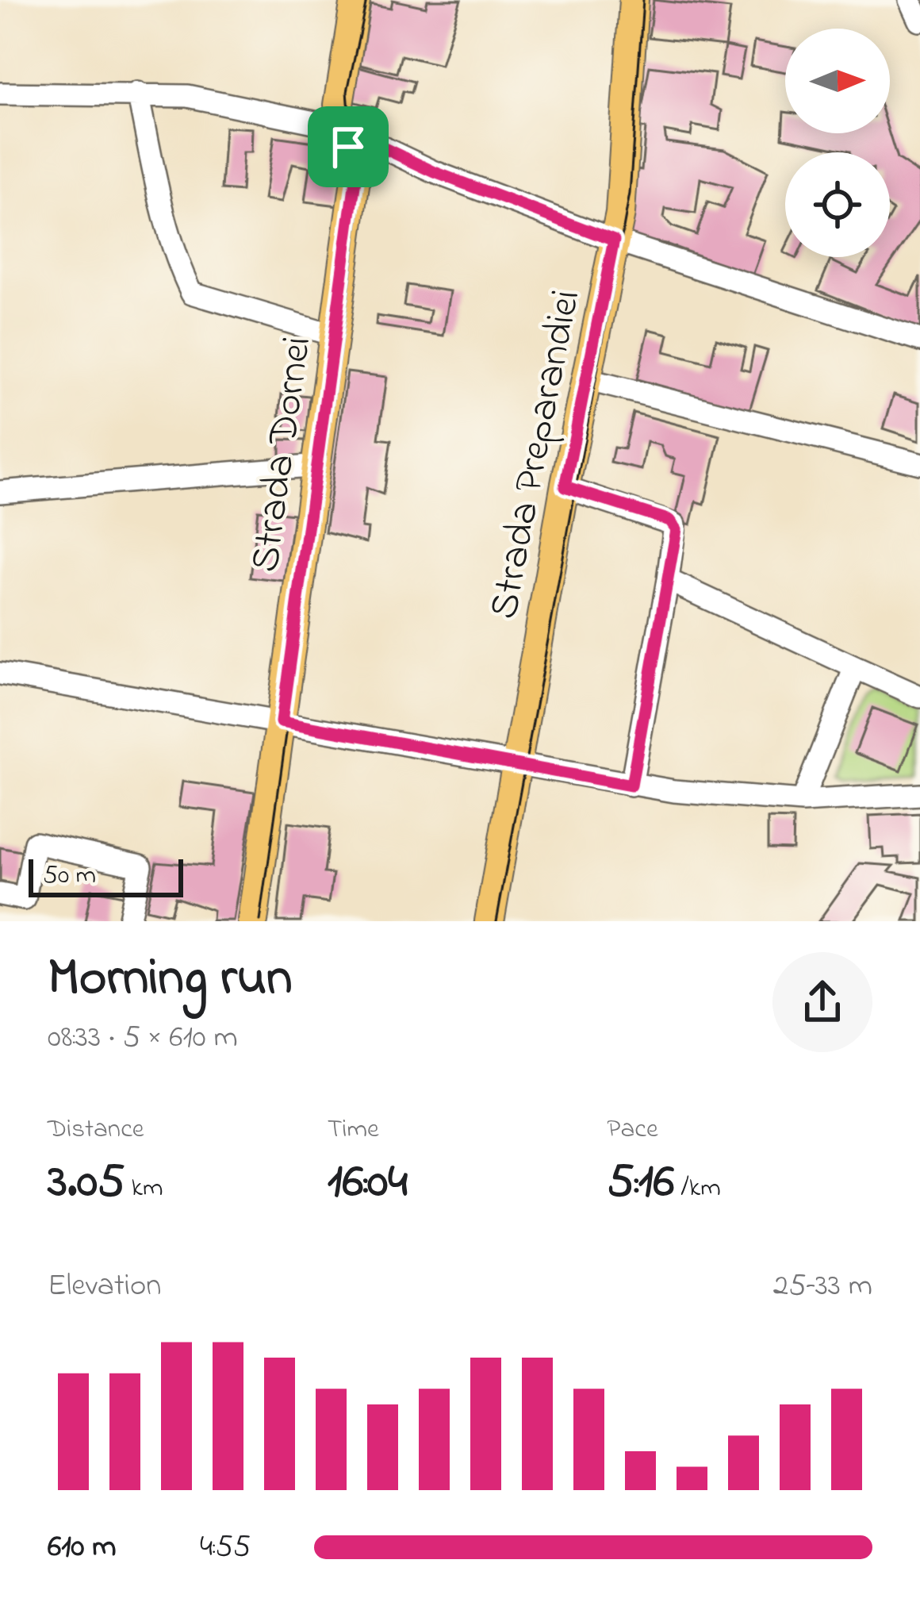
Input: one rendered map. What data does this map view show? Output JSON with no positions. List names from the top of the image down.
{
  "streets": {
    "main road": ["Strada Dornei", "Strada Preparandiei"]
  },
  "scale_bar": "50 m",
  "north": "right",
  "page": {
    "scale": "50 m",
    "heading": ["Morning run", "08:33 · 5 × 610 m"],
    "stats": [
      ["Distance", "3.05 km"],
      ["Time", "16:04"],
      ["Pace", "5:16 /km"]
    ],
    "chart": ["Elevation", "25–33 m"],
    "list": [
      {
        "name": "610 m",
        "note": "4:55"
      }
    ]
  }
}
